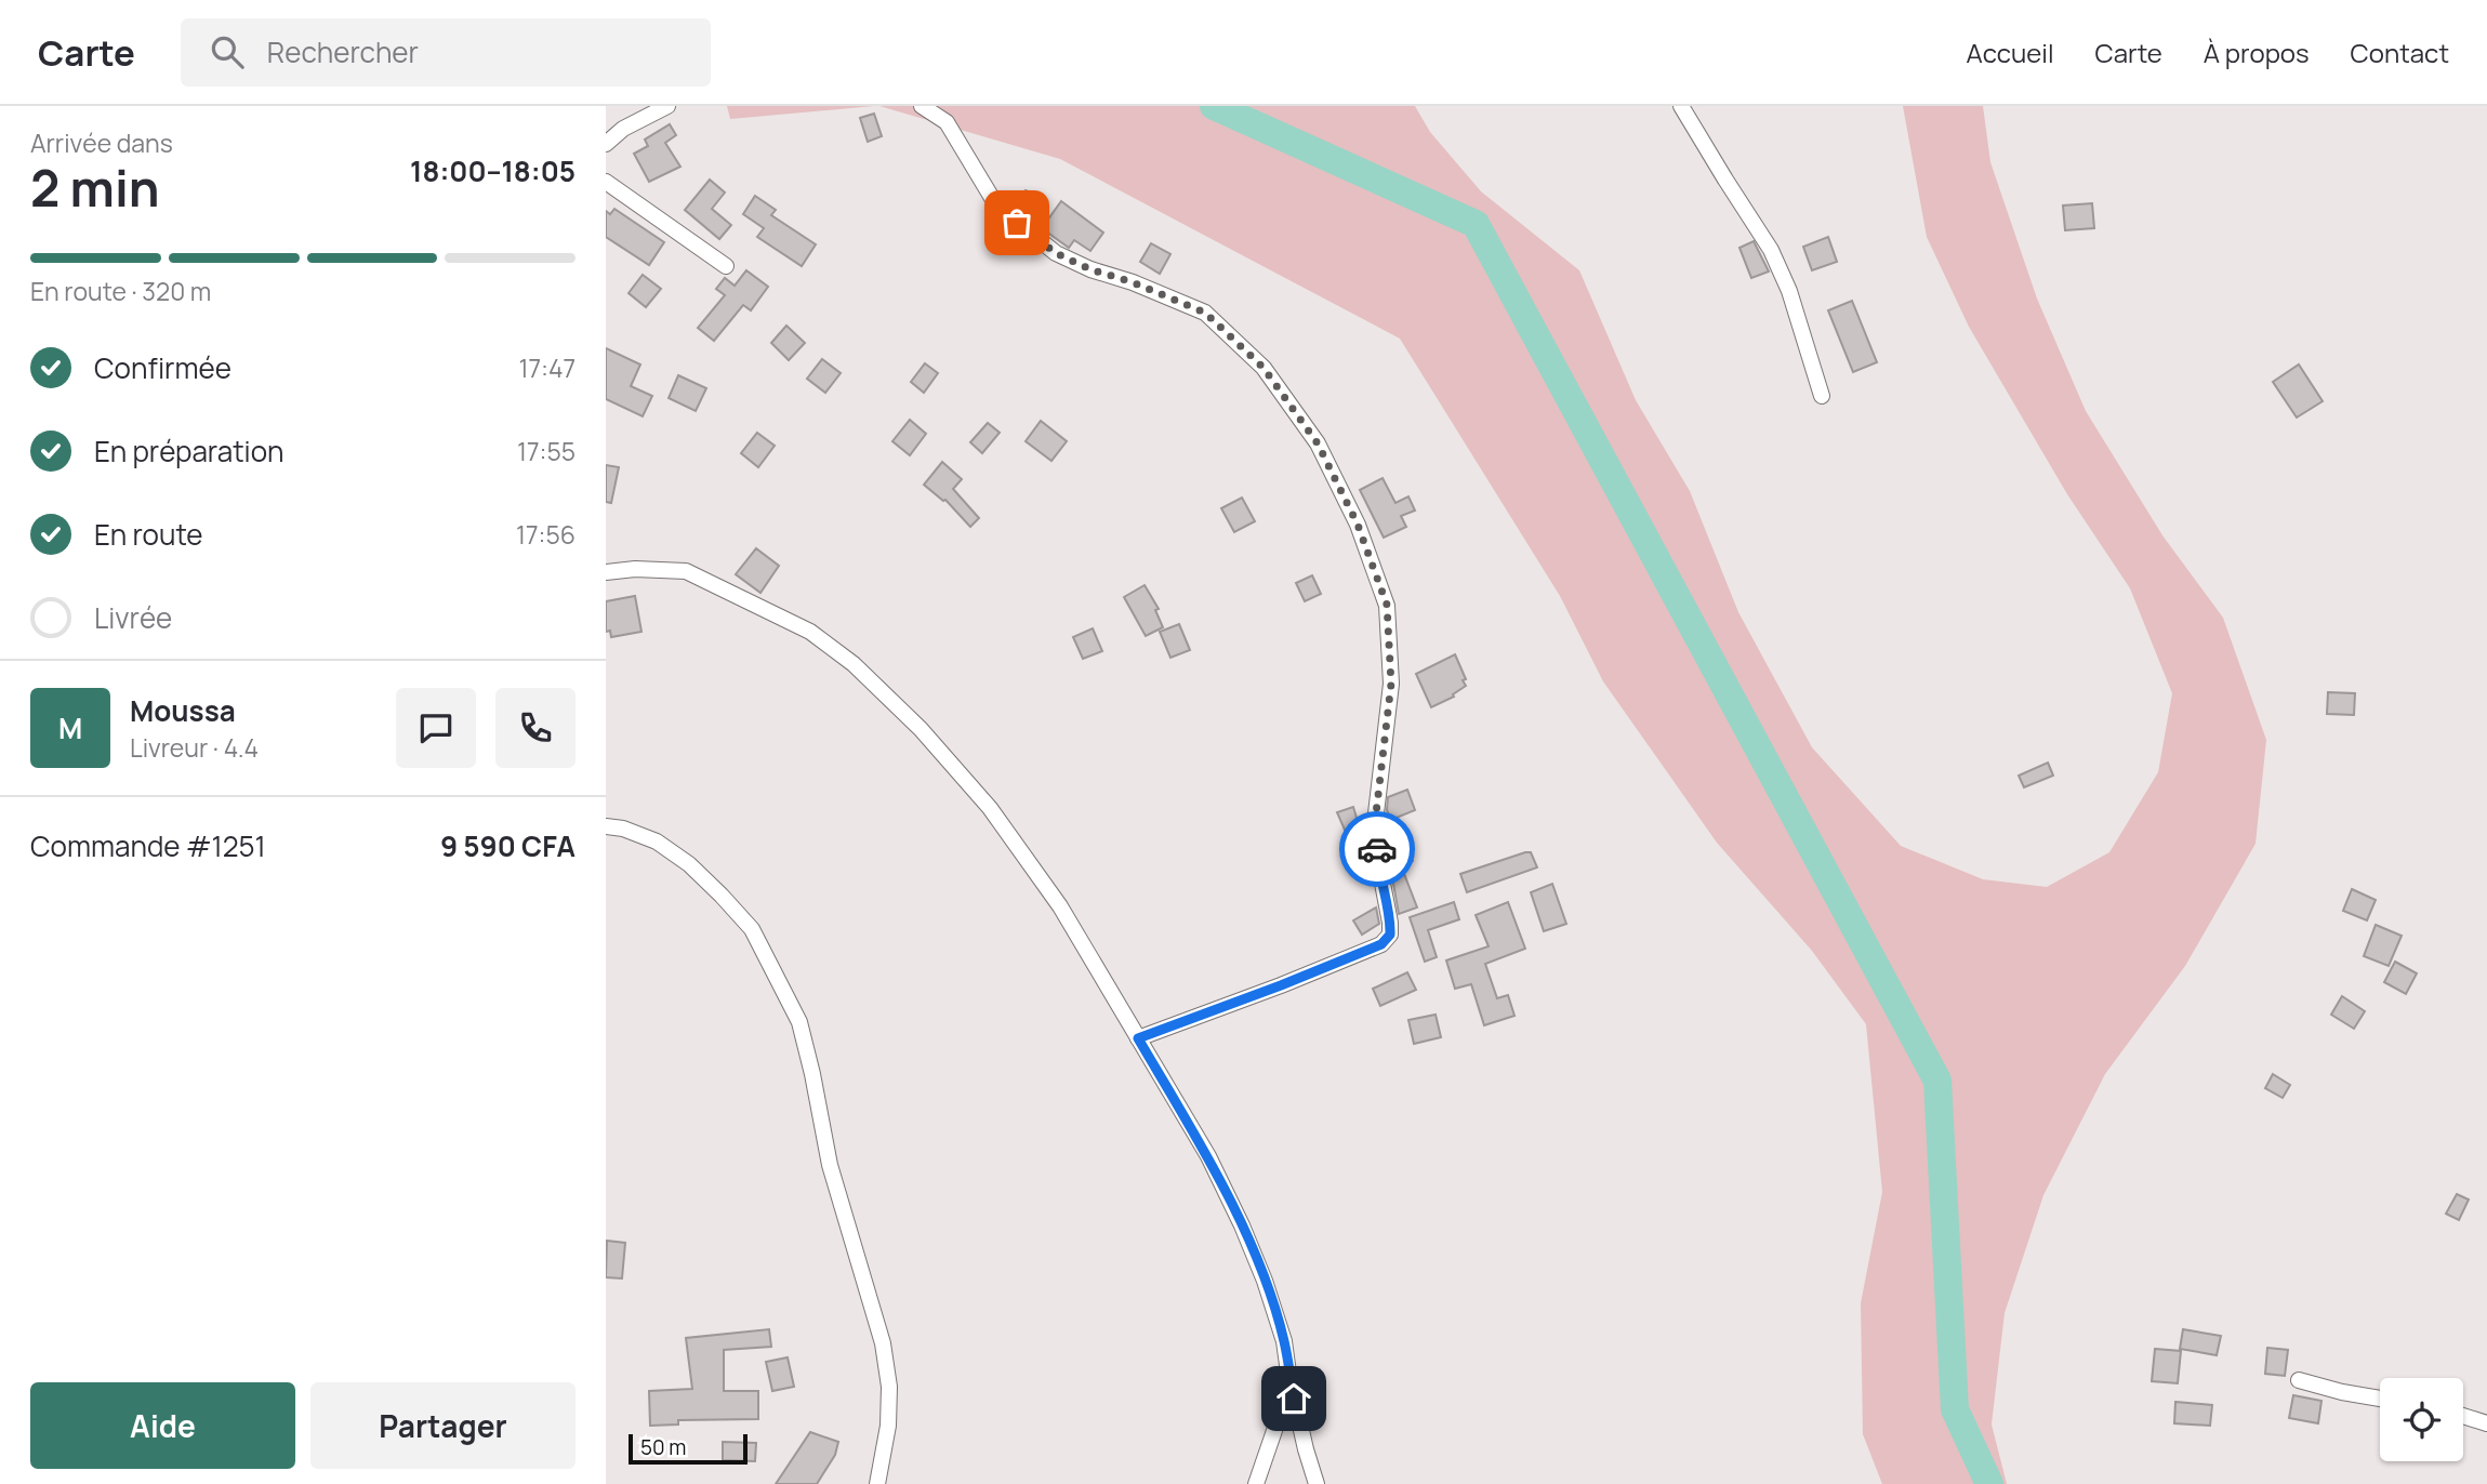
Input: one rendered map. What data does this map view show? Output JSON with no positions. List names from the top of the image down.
{
  "scale_bar": "50 m",
  "page": {
    "header": "Carte",
    "search": "Rechercher",
    "nav": [
      "Accueil",
      "Carte",
      "À propos",
      "Contact"
    ],
    "heading": ["2 min", "Arrivée dans", "18:00–18:05"],
    "panel": [
      "Moussa",
      "Livreur · 4.4",
      "Commande #1251",
      "9 590 CFA"
    ],
    "bar": "En route · 320 m",
    "list": [
      ["Confirmée", "17:47"],
      ["En préparation", "17:55"],
      ["En route", "17:56"],
      "Livrée"
    ],
    "round": "M",
    "buttons": ["Aide", "Partager"],
    "scale": "50 m"
  }
}
